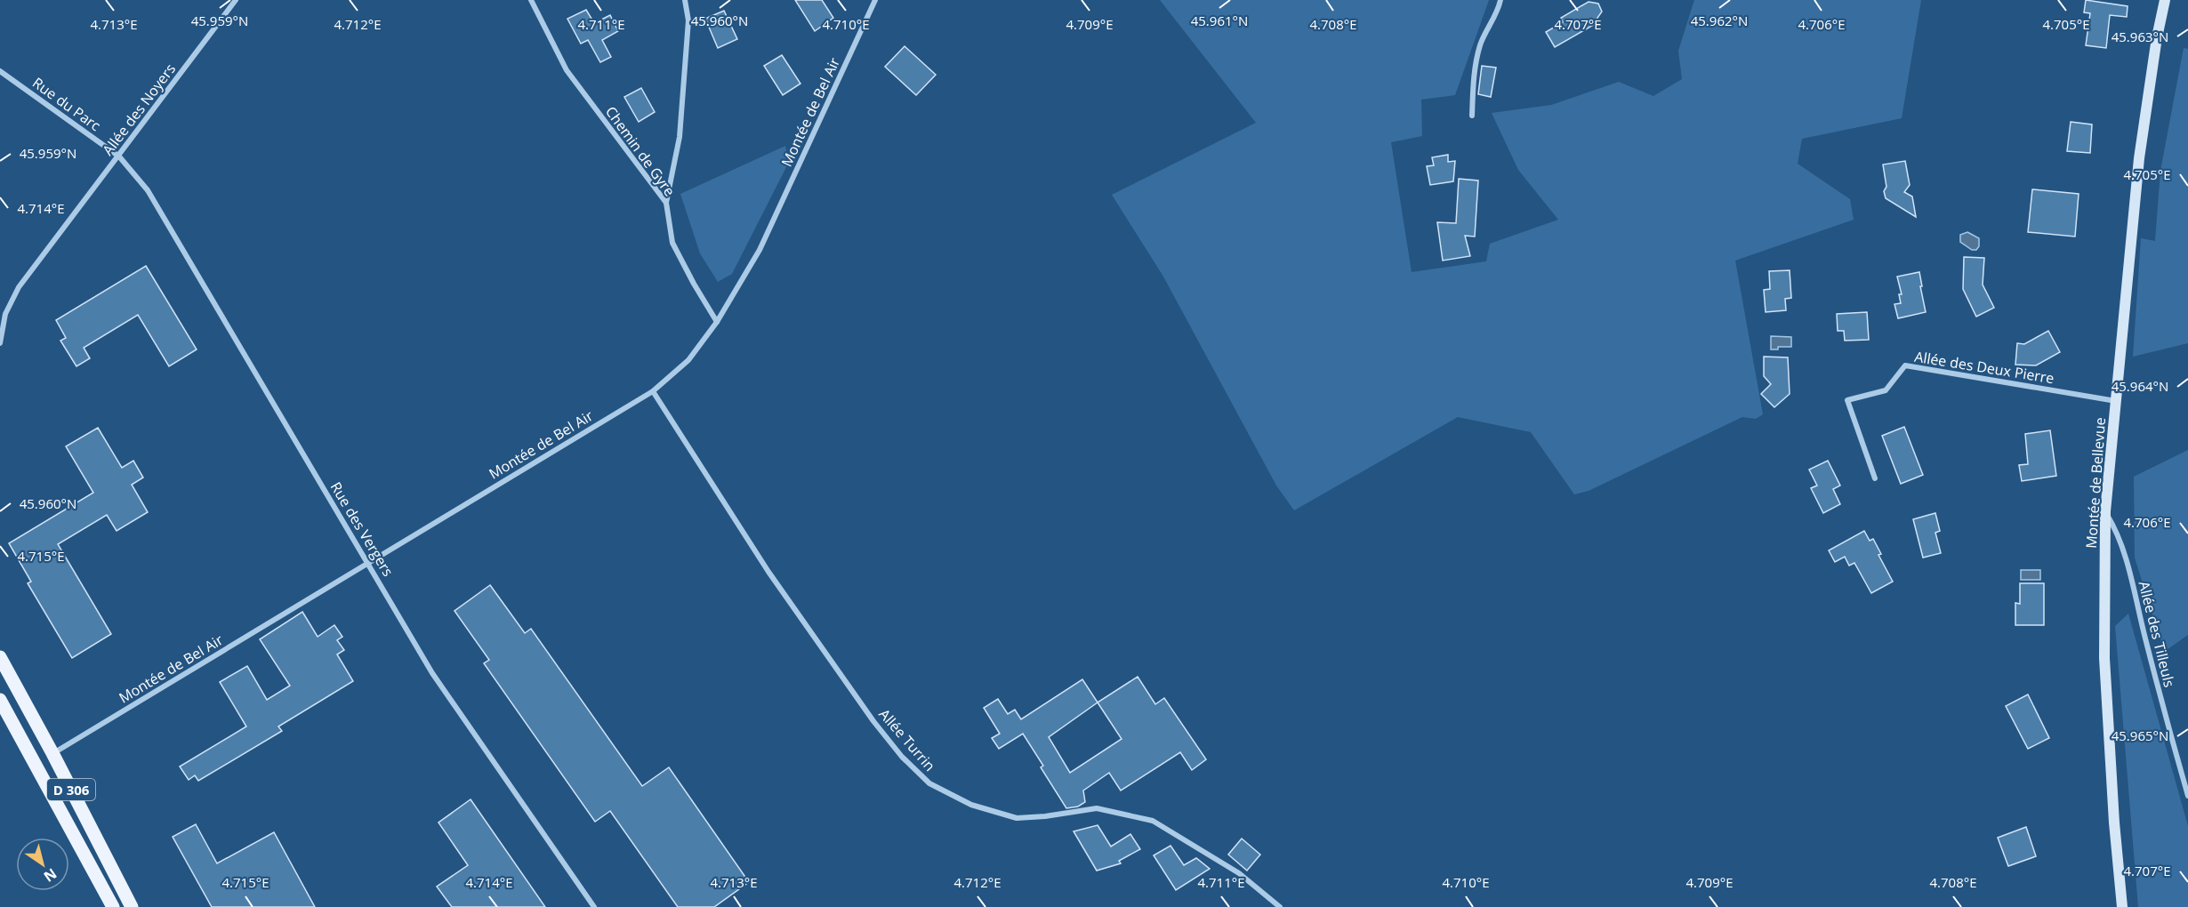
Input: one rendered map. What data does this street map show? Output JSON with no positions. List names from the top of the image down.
{
  "streets": {
    "main road": ["Montée de Bellevue", "D 306"],
    "street": [
      "Rue du Parc",
      "Allée des Noyers",
      "Montée de Bel Air",
      "Chemin de Gyre",
      "Allée des Deux Pierre",
      "Rue des Vergers",
      "Allée des Tilleuls",
      "Allée Turrin"
    ]
  },
  "crossings": [
    ["Rue du Parc", "Allée des Noyers"],
    ["Rue du Parc", "Rue des Vergers"],
    ["Allée des Noyers", "Rue des Vergers"],
    ["Montée de Bel Air", "Chemin de Gyre"],
    ["Montée de Bel Air", "Rue des Vergers"],
    ["Montée de Bel Air", "Allée Turrin"],
    ["Montée de Bel Air", "D 306"],
    ["Allée des Deux Pierre", "Montée de Bellevue"],
    ["Montée de Bellevue", "Allée des Tilleuls"]
  ],
  "north": "bottom right",
  "coordinates": [
    "45.959°N",
    "45.960°N",
    "45.961°N",
    "45.962°N",
    "4.713°E",
    "4.712°E",
    "4.711°E",
    "4.710°E",
    "4.709°E",
    "4.708°E",
    "4.707°E",
    "4.706°E",
    "4.705°E",
    "45.963°N",
    "4.714°E",
    "45.964°N",
    "4.715°E",
    "45.965°N"
  ]
}
